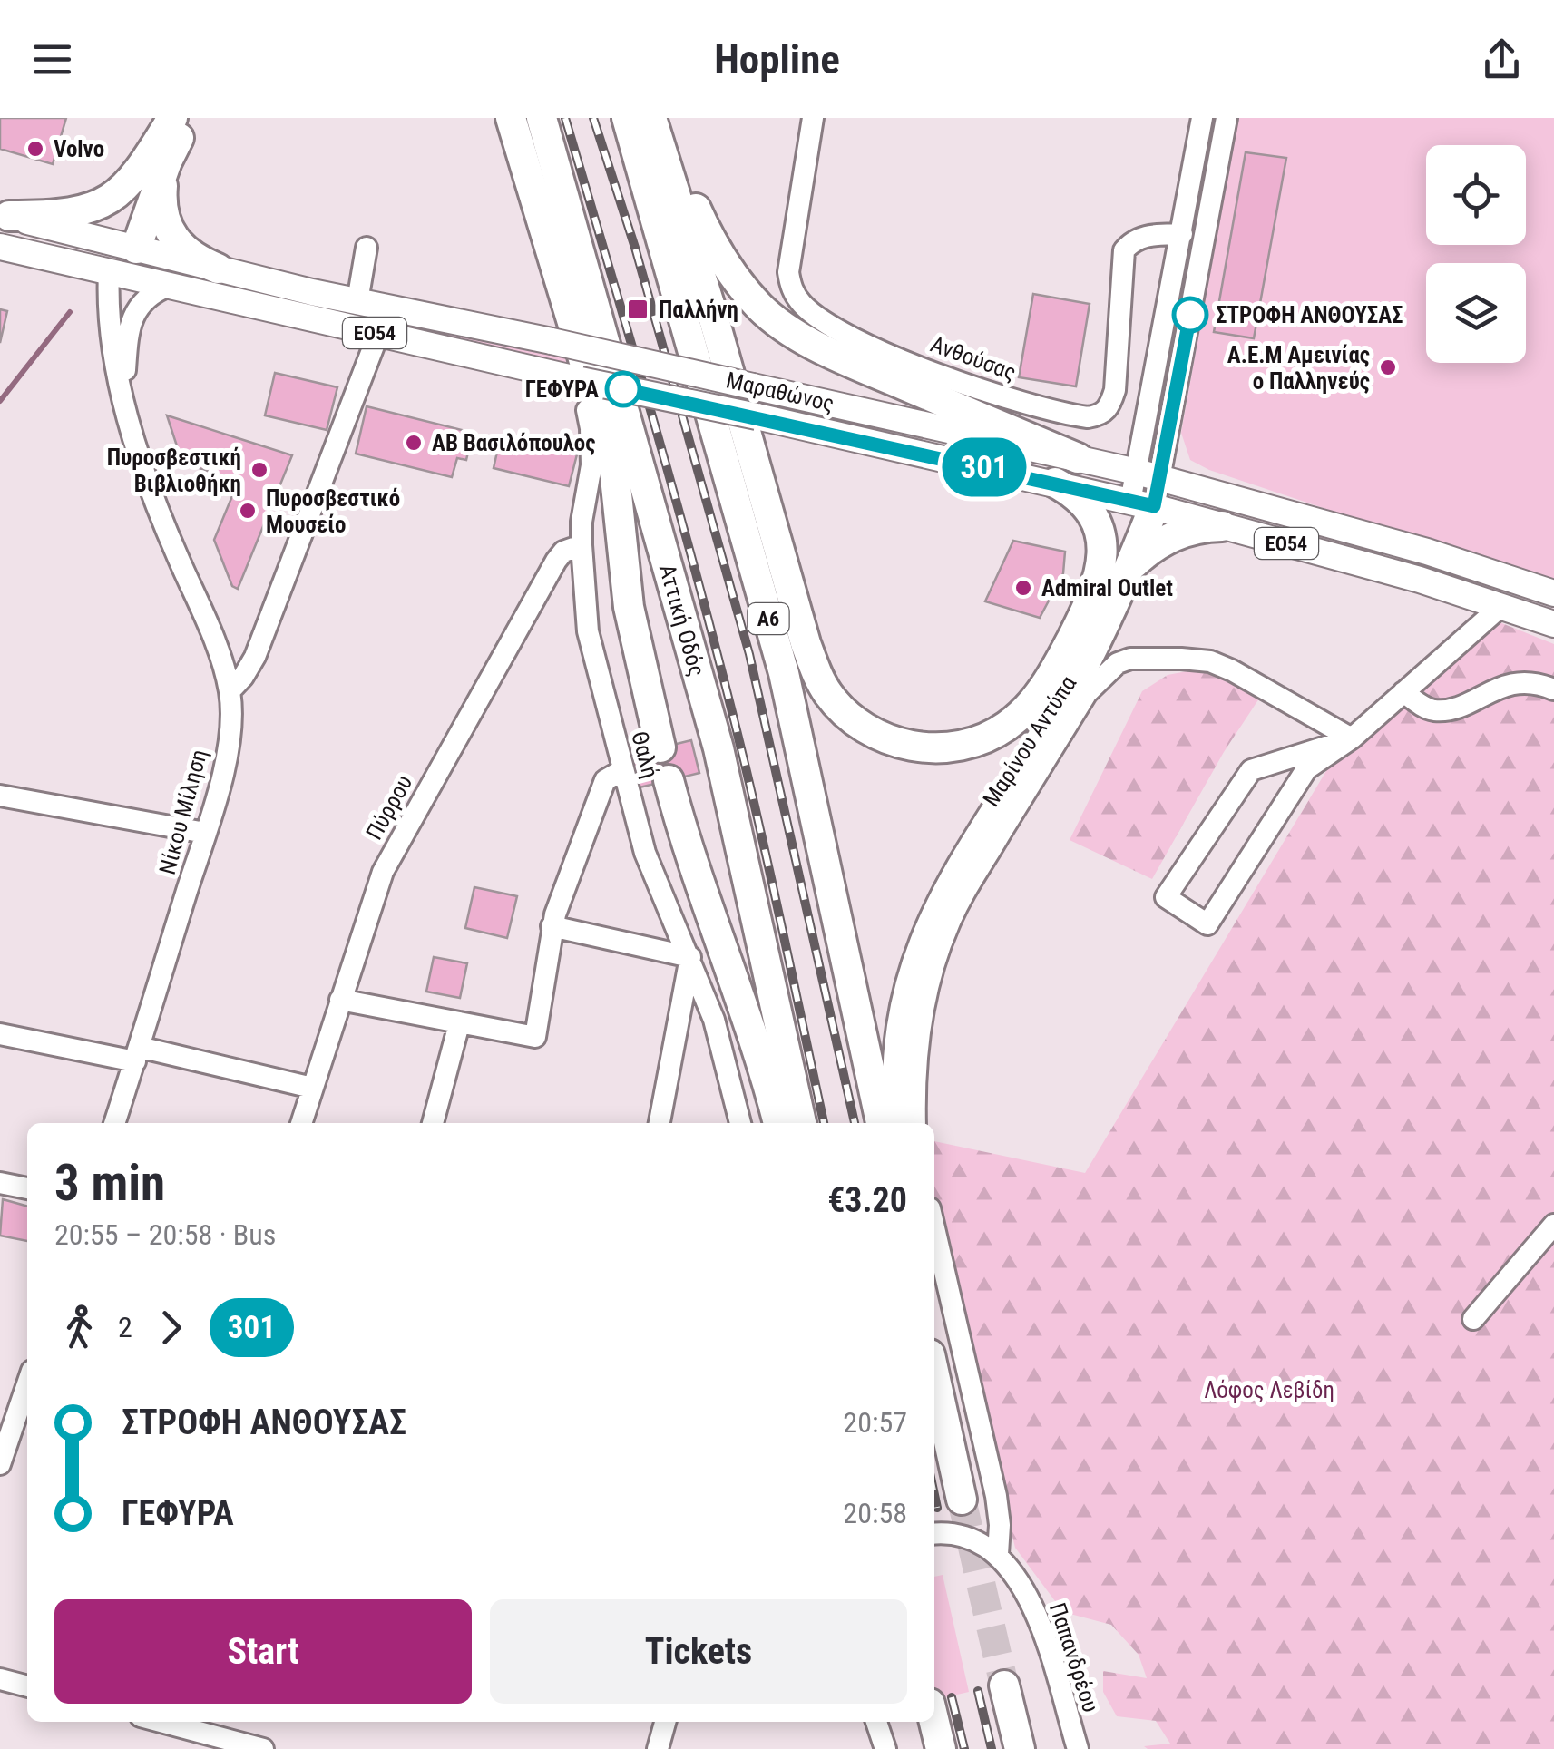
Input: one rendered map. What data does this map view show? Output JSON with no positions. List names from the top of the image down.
{
  "streets": {
    "highway": ["Α6", "Αττική Οδός"],
    "main road": ["ΕΟ54", "Μαραθώνος"],
    "street": [
      "Ανθούσας",
      "Μαρίνου Αντύπα",
      "Θαλή",
      "Πύρρου",
      "Νίκου Μίληση",
      "Παπανδρέου"
    ]
  },
  "crossings": [
    ["Μαραθώνος", "Θαλή"],
    ["Μαραθώνος", "Νίκου Μίληση"],
    ["Θαλή", "Πύρρου"]
  ],
  "parks": ["Λόφος Λεβίδη"],
  "places": {
    "other": [
      "Volvo",
      "ΣΤΡΟΦΗ ΑΝΘΟΥΣΑΣ",
      "Α.Ε.Μ Αμεινίας ο Παλληνεύς",
      "ΓΕΦΥΡΑ",
      "ΑΒ Βασιλόπουλος",
      "Πυροσβεστική Βιβλιοθήκη",
      "Πυροσβεστικό Μουσείο",
      "Admiral Outlet"
    ],
    "transit": ["Παλλήνη"]
  },
  "lines": ["bus line 301"],
  "page": {
    "header": "Hopline",
    "on_map": "301",
    "heading": ["3 min", "20:55 – 20:58 · Bus", "€3.20"],
    "legs": ["2", "301"],
    "list": [
      {
        "name": "ΣΤΡΟΦΗ ΑΝΘΟΥΣΑΣ",
        "value": "20:57"
      },
      {
        "name": "ΓΕΦΥΡΑ",
        "value": "20:58"
      }
    ],
    "buttons": ["Start", "Tickets"]
  }
}
